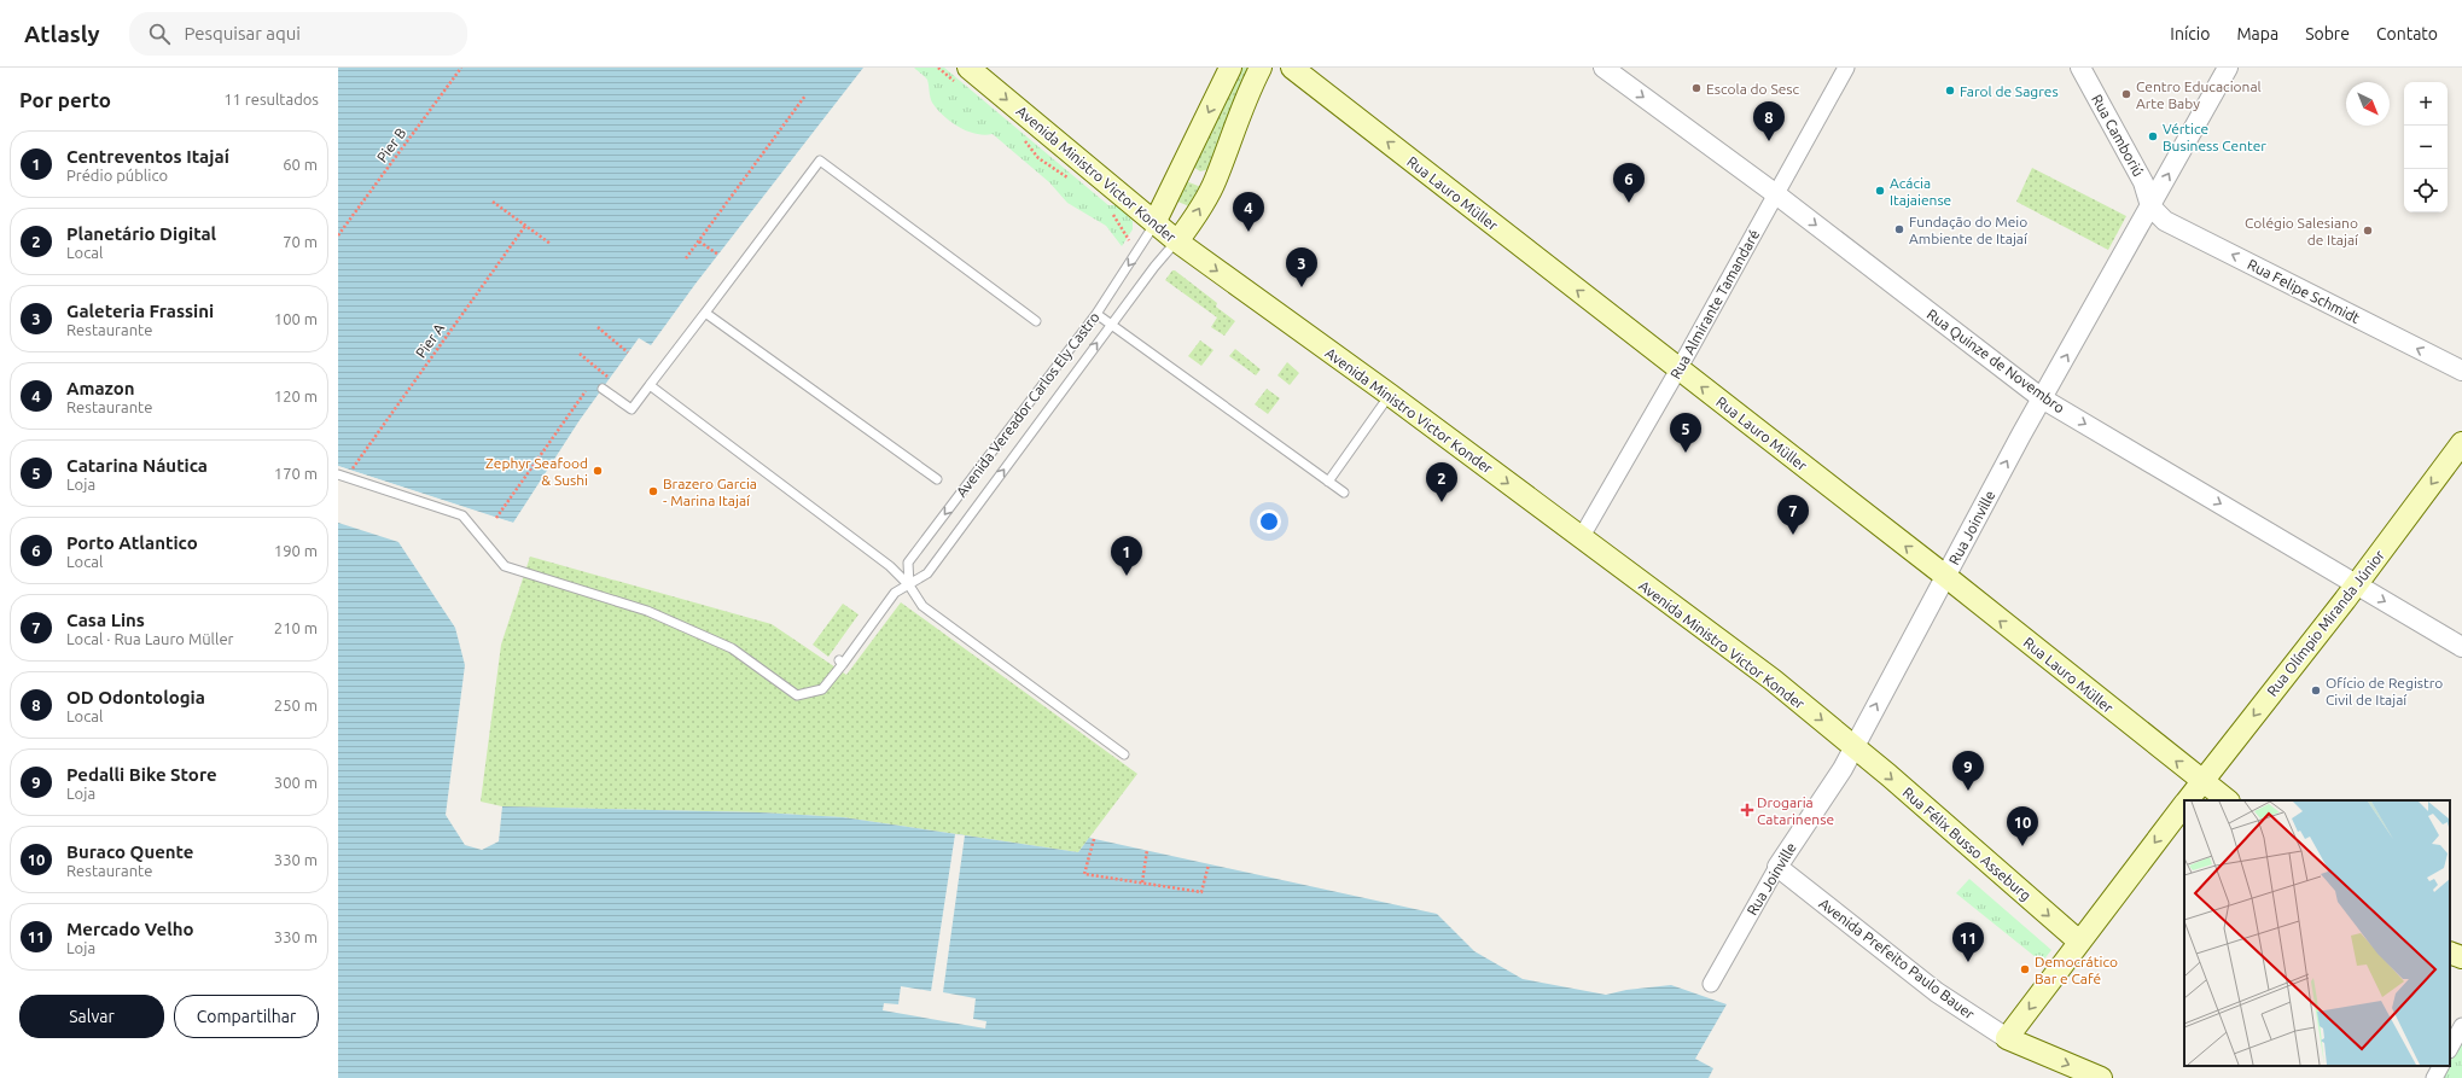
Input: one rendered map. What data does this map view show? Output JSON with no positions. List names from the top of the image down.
{
  "streets": {
    "main road": [
      "Avenida Ministro Victor Konder",
      "Rua Lauro Müller",
      "Rua Olímpio Miranda Júnior",
      "Rua Félix Busso Asseburg",
      "Avenida Prefeito Paulo Bauer"
    ],
    "street": [
      "Rua Camboriú",
      "Rua Felipe Schmidt",
      "Rua Almirante Tamandaré",
      "Rua Quinze de Novembro",
      "Rua Joinville"
    ],
    "lane": ["Avenida Vereador Carlos Ely Castro"],
    "path": ["Pier B", "Pier A"]
  },
  "crossings": [
    ["Rua Camboriú", "Rua Felipe Schmidt"],
    ["Rua Camboriú", "Rua Joinville"],
    ["Avenida Ministro Victor Konder", "Rua Almirante Tamandaré"],
    ["Avenida Ministro Victor Konder", "Avenida Vereador Carlos Ely Castro"],
    ["Avenida Ministro Victor Konder", "Rua Joinville"],
    ["Avenida Ministro Victor Konder", "Rua Félix Busso Asseburg"],
    ["Rua Lauro Müller", "Rua Almirante Tamandaré"],
    ["Rua Lauro Müller", "Rua Joinville"],
    ["Rua Lauro Müller", "Rua Olímpio Miranda Júnior"],
    ["Rua Felipe Schmidt", "Rua Joinville"],
    ["Rua Almirante Tamandaré", "Rua Quinze de Novembro"],
    ["Rua Quinze de Novembro", "Rua Joinville"],
    ["Rua Quinze de Novembro", "Rua Olímpio Miranda Júnior"],
    ["Rua Joinville", "Rua Félix Busso Asseburg"],
    ["Rua Joinville", "Avenida Prefeito Paulo Bauer"],
    ["Rua Olímpio Miranda Júnior", "Rua Félix Busso Asseburg"],
    ["Rua Olímpio Miranda Júnior", "Avenida Prefeito Paulo Bauer"]
  ],
  "one_way": [
    "Avenida Ministro Victor Konder",
    "Rua Lauro Müller",
    "Rua Felipe Schmidt",
    "Rua Quinze de Novembro",
    "Rua Joinville",
    "Rua Olímpio Miranda Júnior",
    "Rua Félix Busso Asseburg"
  ],
  "places": {
    "other": [
      "Escola do Sesc",
      "Farol de Sagres",
      "Centro Educacional Arte Baby",
      "Vértice Business Center",
      "Acácia Itajaiense",
      "Fundação do Meio Ambiente de Itajaí",
      "Colégio Salesiano de Itajaí",
      "Zephyr Seafood & Sushi",
      "Brazero Garcia - Marina Itajaí",
      "Ofício de Registro Civil de Itajaí",
      "Democrático Bar e Café"
    ],
    "health": ["Drogaria Catarinense"]
  },
  "north": "bottom right",
  "page": {
    "header": "Atlasly",
    "search": "Pesquisar aqui",
    "nav": [
      "Início",
      "Mapa",
      "Sobre",
      "Contato"
    ],
    "heading": ["Por perto", "11 resultados"],
    "map_buttons": ["+", "−"],
    "pins": [
      "8",
      "6",
      "4",
      "3",
      "5",
      "2",
      "7",
      "1",
      "9",
      "10",
      "11"
    ],
    "list": [
      {
        "mark": "1",
        "name": "Centreventos Itajaí",
        "note": "Prédio público",
        "value": "60 m"
      },
      {
        "mark": "2",
        "name": "Planetário Digital",
        "note": "Local",
        "value": "70 m"
      },
      {
        "mark": "3",
        "name": "Galeteria Frassini",
        "note": "Restaurante",
        "value": "100 m"
      },
      {
        "mark": "4",
        "name": "Amazon",
        "note": "Restaurante",
        "value": "120 m"
      },
      {
        "mark": "5",
        "name": "Catarina Náutica",
        "note": "Loja",
        "value": "170 m"
      },
      {
        "mark": "6",
        "name": "Porto Atlantico",
        "note": "Local",
        "value": "190 m"
      },
      {
        "mark": "7",
        "name": "Casa Lins",
        "note": "Local · Rua Lauro Müller",
        "value": "210 m"
      },
      {
        "mark": "8",
        "name": "OD Odontologia",
        "note": "Local",
        "value": "250 m"
      },
      {
        "mark": "9",
        "name": "Pedalli Bike Store",
        "note": "Loja",
        "value": "300 m"
      },
      {
        "mark": "10",
        "name": "Buraco Quente",
        "note": "Restaurante",
        "value": "330 m"
      },
      {
        "mark": "11",
        "name": "Mercado Velho",
        "note": "Loja",
        "value": "330 m"
      }
    ],
    "buttons": ["Salvar", "Compartilhar"]
  }
}
